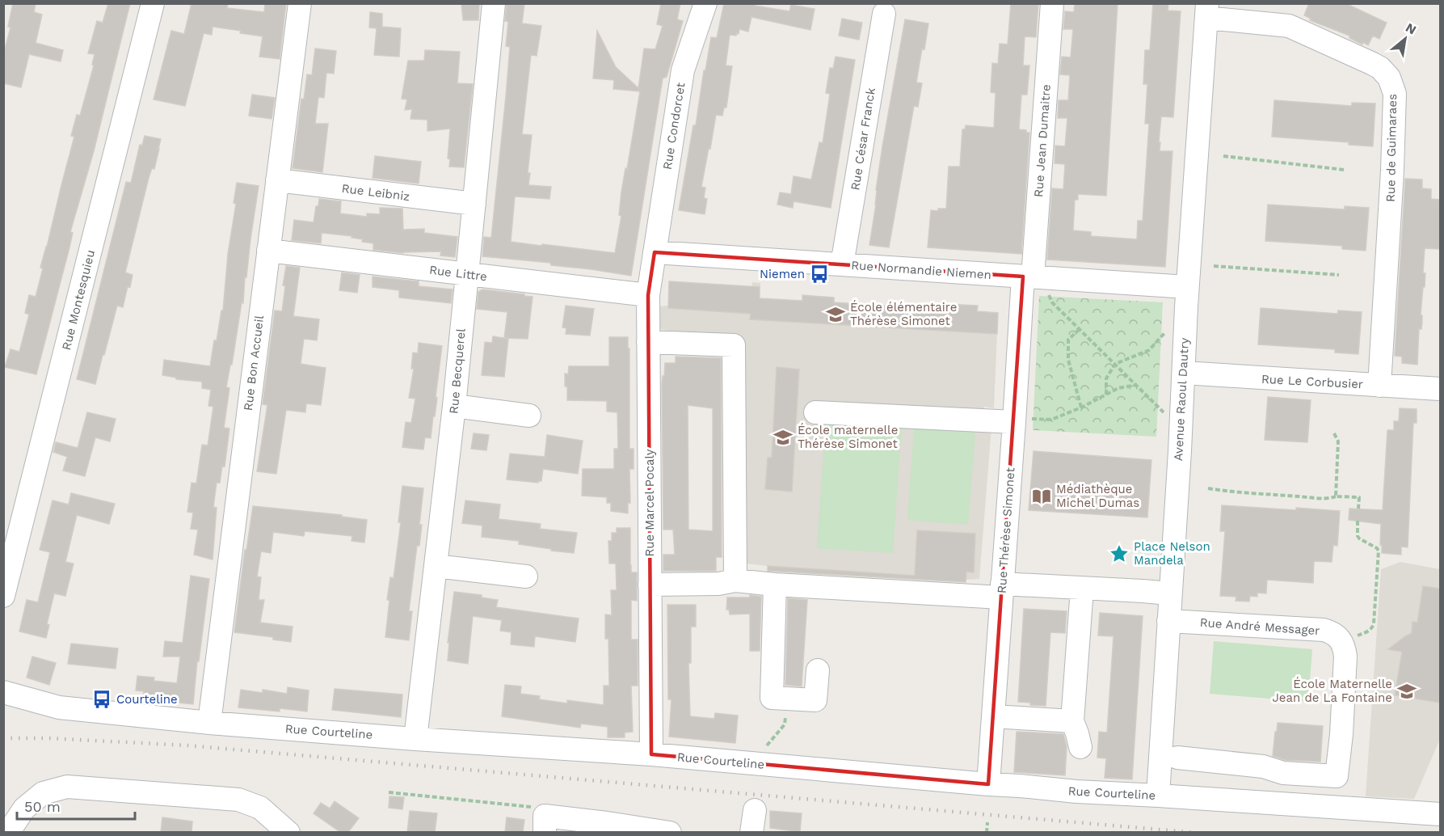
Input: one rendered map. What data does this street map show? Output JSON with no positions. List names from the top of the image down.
{
  "streets": {
    "street": [
      "Rue Condorcet",
      "Rue César Franck",
      "Rue Jean Dumaitre",
      "Rue de Guimaraes",
      "Rue Leibniz",
      "Rue Normandie Niemen",
      "Rue Littre",
      "Rue Montesquieu",
      "Rue Bon Accueil",
      "Rue Becquerel",
      "Rue Le Corbusier",
      "Avenue Raoul Dautry",
      "Rue Marcel Pocaly",
      "Rue Thérèse Simonet",
      "Rue André Messager",
      "Rue Courteline"
    ]
  },
  "crossings": [
    ["Rue Condorcet", "Rue Normandie Niemen"],
    ["Rue Condorcet", "Rue Marcel Pocaly"],
    ["Rue César Franck", "Rue Normandie Niemen"],
    ["Rue Jean Dumaitre", "Rue Normandie Niemen"],
    ["Rue Jean Dumaitre", "Rue Thérèse Simonet"],
    ["Rue de Guimaraes", "Rue Le Corbusier"],
    ["Rue de Guimaraes", "Avenue Raoul Dautry"],
    ["Rue Leibniz", "Rue Bon Accueil"],
    ["Rue Leibniz", "Rue Becquerel"],
    ["Rue Normandie Niemen", "Avenue Raoul Dautry"],
    ["Rue Normandie Niemen", "Rue Marcel Pocaly"],
    ["Rue Normandie Niemen", "Rue Thérèse Simonet"],
    ["Rue Littre", "Rue Bon Accueil"],
    ["Rue Littre", "Rue Becquerel"],
    ["Rue Littre", "Rue Marcel Pocaly"],
    ["Rue Bon Accueil", "Rue Courteline"],
    ["Rue Becquerel", "Rue Courteline"],
    ["Rue Le Corbusier", "Avenue Raoul Dautry"],
    ["Avenue Raoul Dautry", "Rue André Messager"],
    ["Avenue Raoul Dautry", "Rue Courteline"],
    ["Rue Marcel Pocaly", "Rue Courteline"],
    ["Rue Thérèse Simonet", "Rue Courteline"]
  ],
  "places": {
    "bus stop": ["Niemen", "Courteline"],
    "school or university": ["École élémentaire Thérèse Simonet", "École maternelle Thérèse Simonet", "École Maternelle Jean de La Fontaine"],
    "library": ["Médiathèque Michel Dumas"],
    "place": ["Place Nelson Mandela"]
  },
  "scale_bar": "50 m",
  "north": "top right"
}
